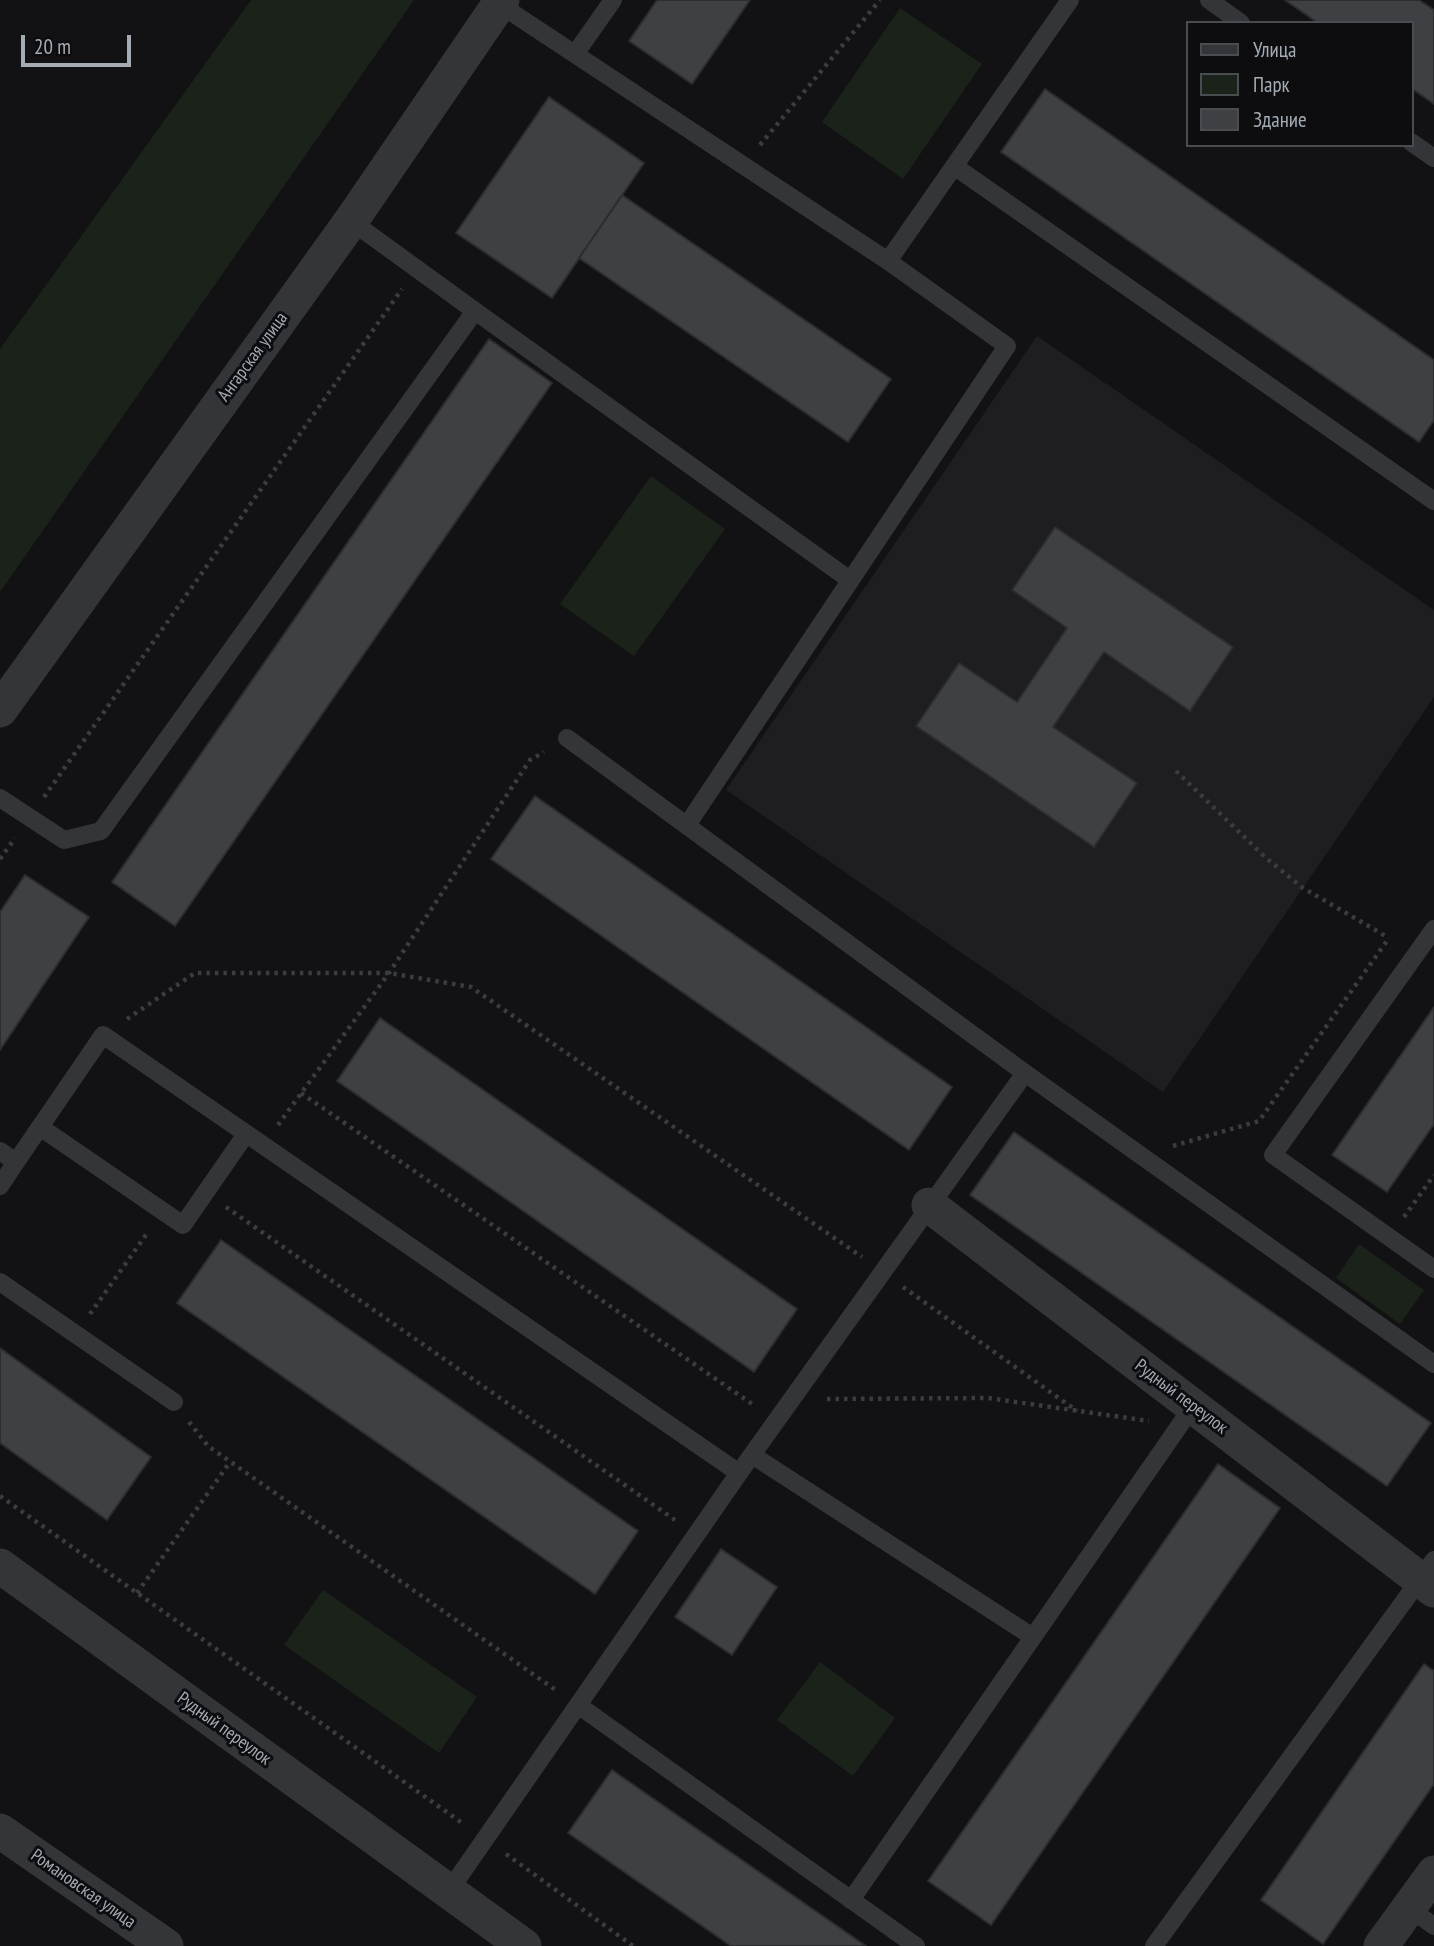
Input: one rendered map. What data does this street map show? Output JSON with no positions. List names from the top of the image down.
{
  "streets": {
    "street": ["Ангарская улица", "Рудный переулок", "Романовская улица"]
  },
  "legend": ["Улица", "Парк", "Здание"],
  "scale_bar": "20 m"
}
